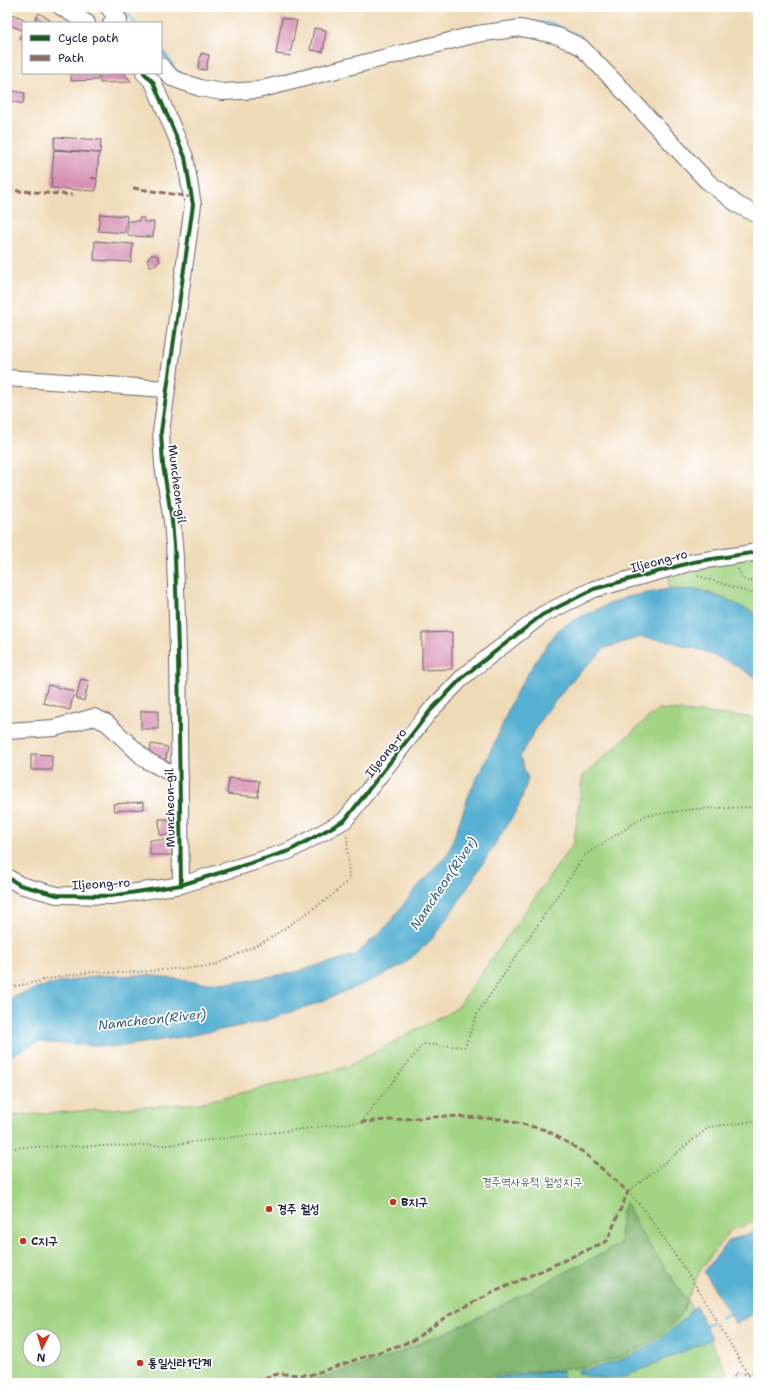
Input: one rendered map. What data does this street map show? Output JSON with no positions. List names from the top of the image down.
{
  "streets": {
    "street": ["Muncheon-gil", "Iljeong-ro"]
  },
  "crossings": [
    ["Muncheon-gil", "Iljeong-ro"]
  ],
  "water": ["Namcheon(River)"],
  "parks": ["경주역사유적 월성지구"],
  "places": [
    "B지구",
    "경주 월성",
    "C지구",
    "통일신라1단계"
  ],
  "legend": ["Cycle path", "Path"],
  "north": "bottom"
}
